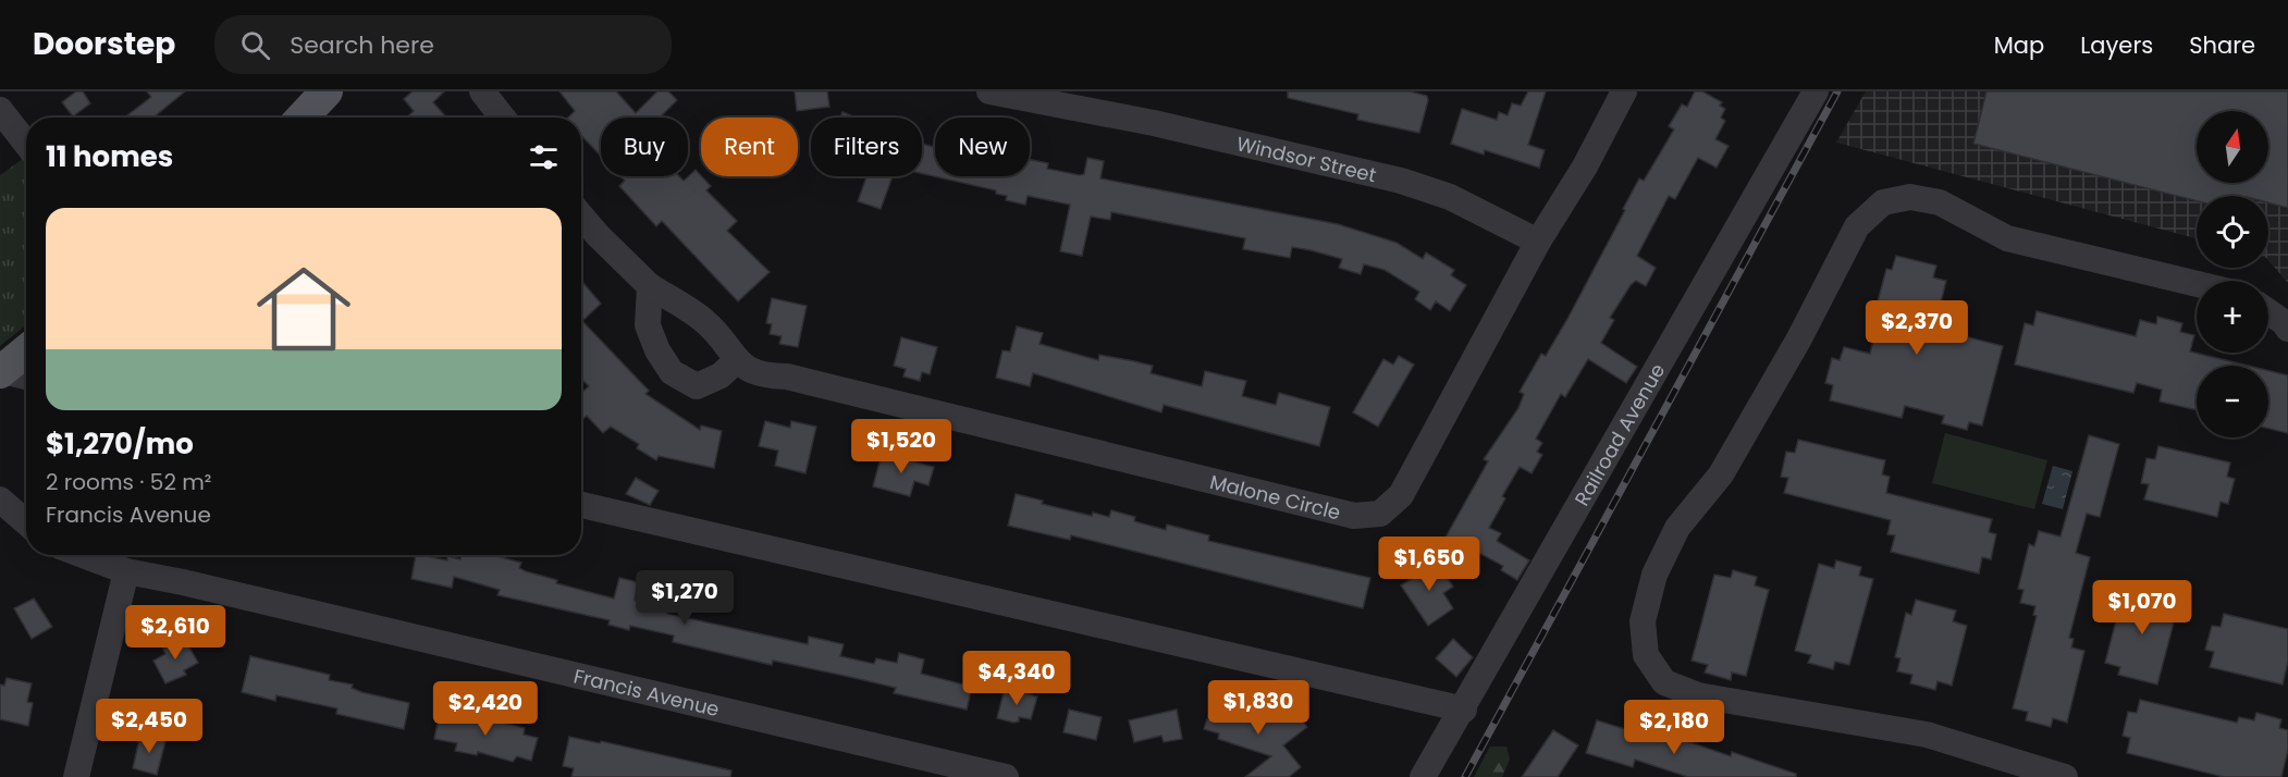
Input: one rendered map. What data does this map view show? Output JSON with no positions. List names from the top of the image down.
{
  "streets": {
    "street": [
      "Windsor Street",
      "Railroad Avenue",
      "Malone Circle",
      "Francis Avenue"
    ]
  },
  "crossings": [
    ["Windsor Street", "Malone Circle"]
  ],
  "north": "top",
  "page": {
    "header": "Doorstep",
    "search": "Search here",
    "nav": ["Map", "Layers", "Share"],
    "map_buttons": ["+", "−"],
    "chip": [
      "Buy",
      "Rent",
      "Filters",
      "New"
    ],
    "heading": "11 homes",
    "list": [
      {
        "name": "$1,270/mo",
        "note": "2 rooms · 52 m² · Francis Avenue"
      }
    ],
    "price": [
      "$2,370",
      "$1,520",
      "$1,650",
      "$1,270",
      "$1,070",
      "$2,610",
      "$4,340",
      "$1,830",
      "$2,420",
      "$2,450",
      "$2,180"
    ]
  }
}
